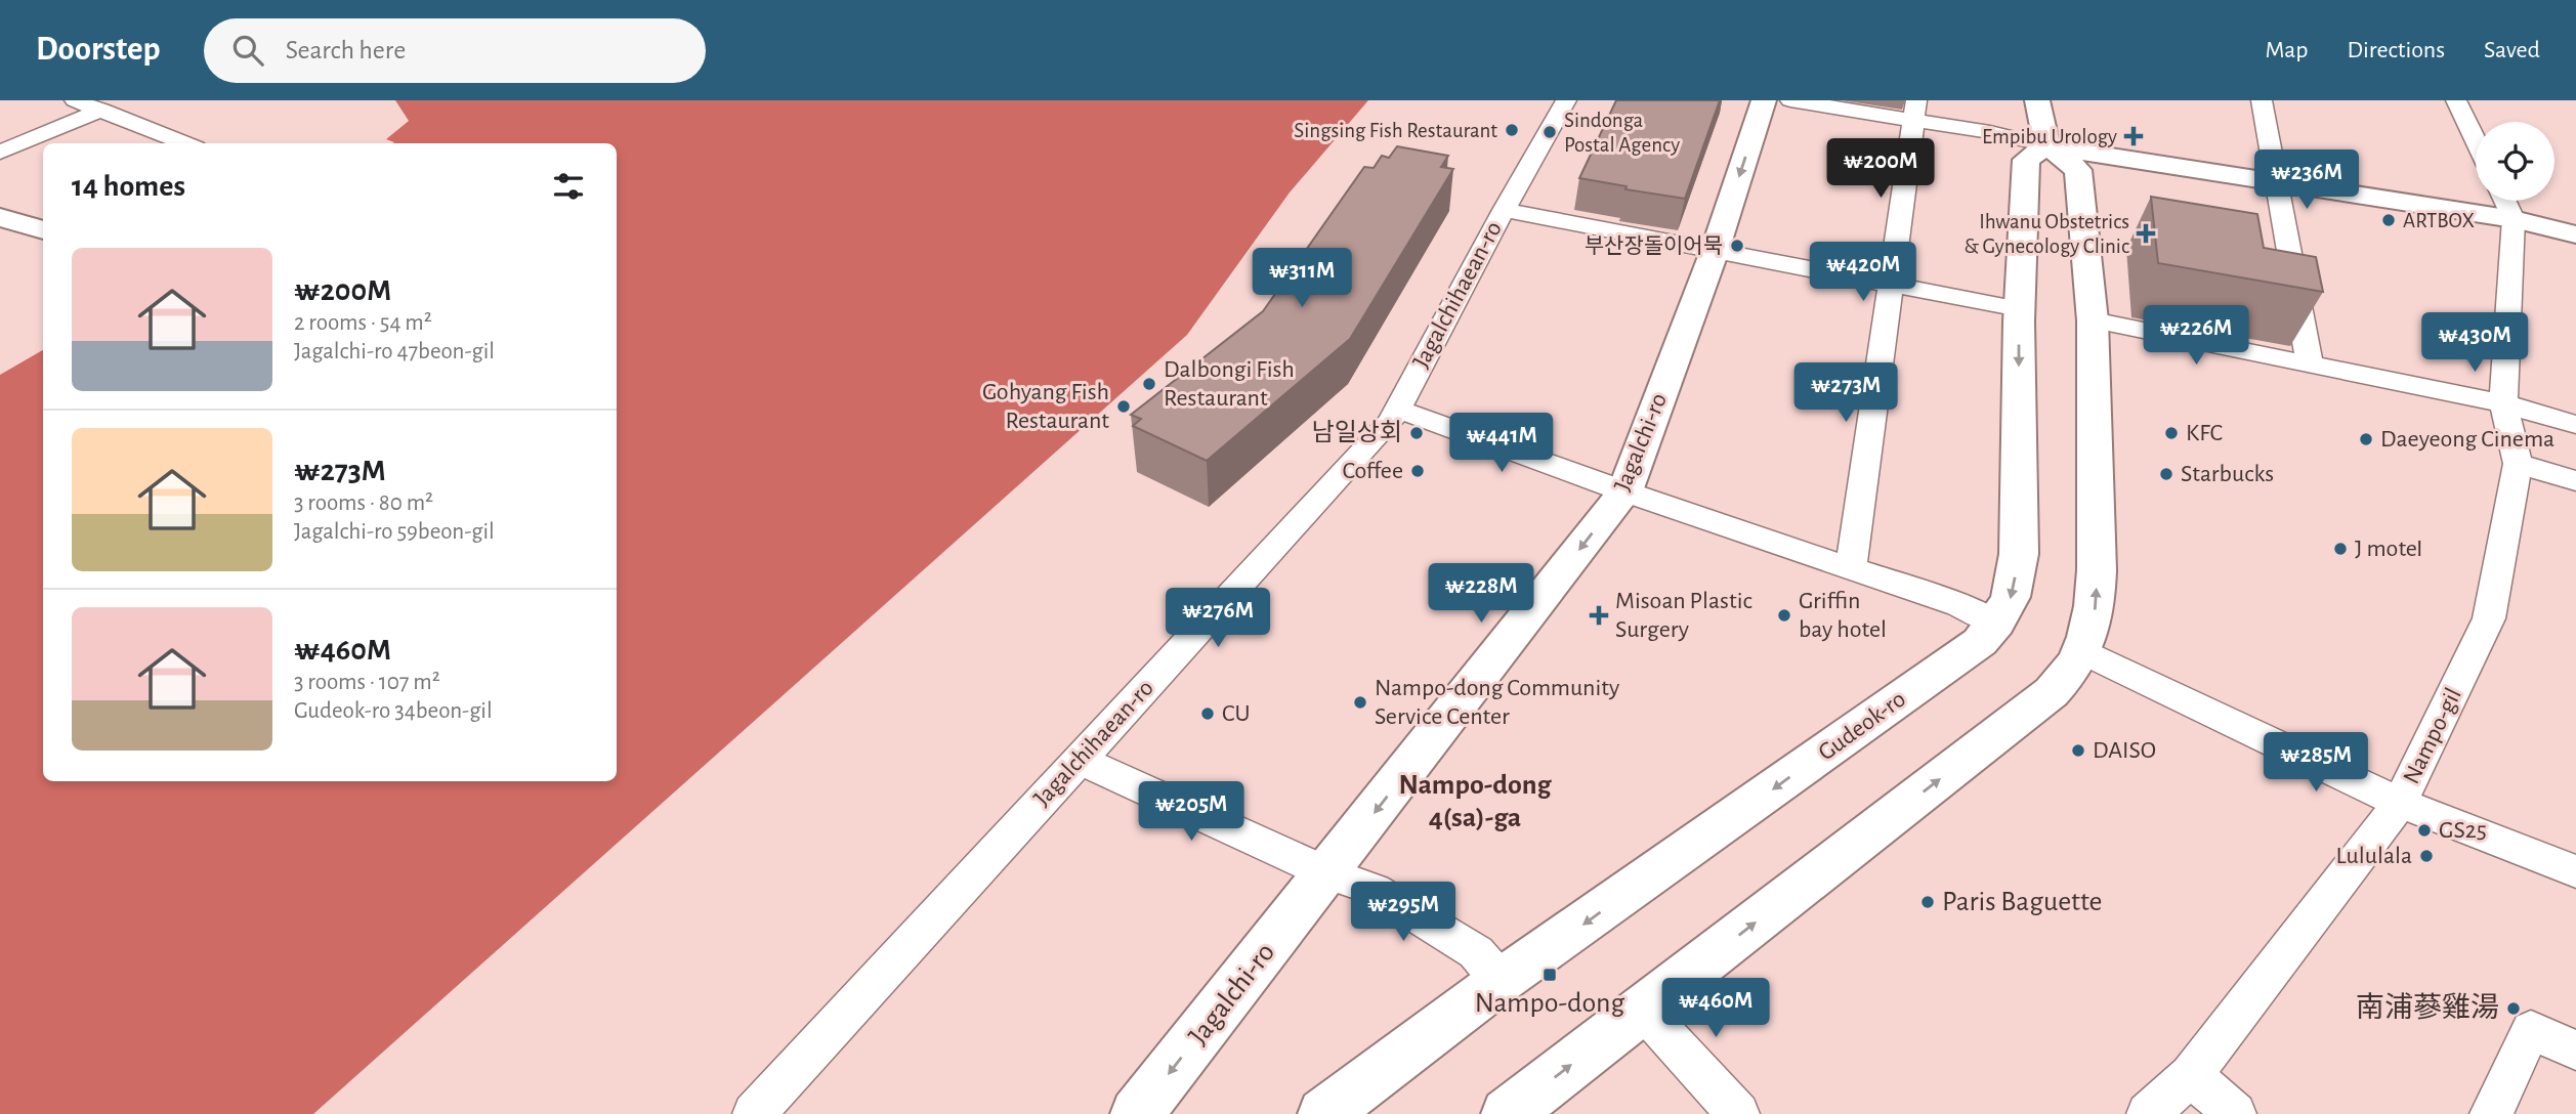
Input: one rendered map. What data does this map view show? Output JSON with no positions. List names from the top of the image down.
{
  "streets": {
    "main road": ["Jagalchi-ro", "Gudeok-ro"],
    "street": ["Jagalchihaean-ro", "Nampo-gil"]
  },
  "one_way": ["Jagalchi-ro"],
  "districts": ["Nampo-dong 4(sa)-ga"],
  "places": {
    "other": [
      "Singsing Fish Restaurant",
      "Sindonga Postal Agency",
      "ARTBOX",
      "부산장돌이어묵",
      "Dalbongi Fish Restaurant",
      "Gohyang Fish Restaurant",
      "남일상회",
      "KFC",
      "Daeyeong Cinema",
      "Coffee",
      "Starbucks",
      "J moteI",
      "Griffin bay hotel",
      "Nampo-dong Community Service Center",
      "CU",
      "DAISO",
      "GS25",
      "Lululala",
      "Paris Baguette",
      "南浦蔘雞湯"
    ],
    "health": ["Empibu Urology", "Ihwanu Obstetrics & Gynecology Clinic", "Misoan Plastic Surgery"],
    "transit": ["Nampo-dong"]
  },
  "page": {
    "header": "Doorstep",
    "search": "Search here",
    "nav": ["Map", "Directions", "Saved"],
    "price": [
      "₩200M",
      "₩236M",
      "₩420M",
      "₩311M",
      "₩226M",
      "₩430M",
      "₩273M",
      "₩441M",
      "₩228M",
      "₩276M",
      "₩285M",
      "₩205M",
      "₩295M",
      "₩460M"
    ],
    "heading": "14 homes",
    "list": [
      {
        "name": "₩200M",
        "note": "2 rooms · 54 m² · Jagalchi-ro 47beon-gil"
      },
      {
        "name": "₩273M",
        "note": "3 rooms · 80 m² · Jagalchi-ro 59beon-gil"
      },
      {
        "name": "₩460M",
        "note": "3 rooms · 107 m² · Gudeok-ro 34beon-gil"
      }
    ]
  }
}
